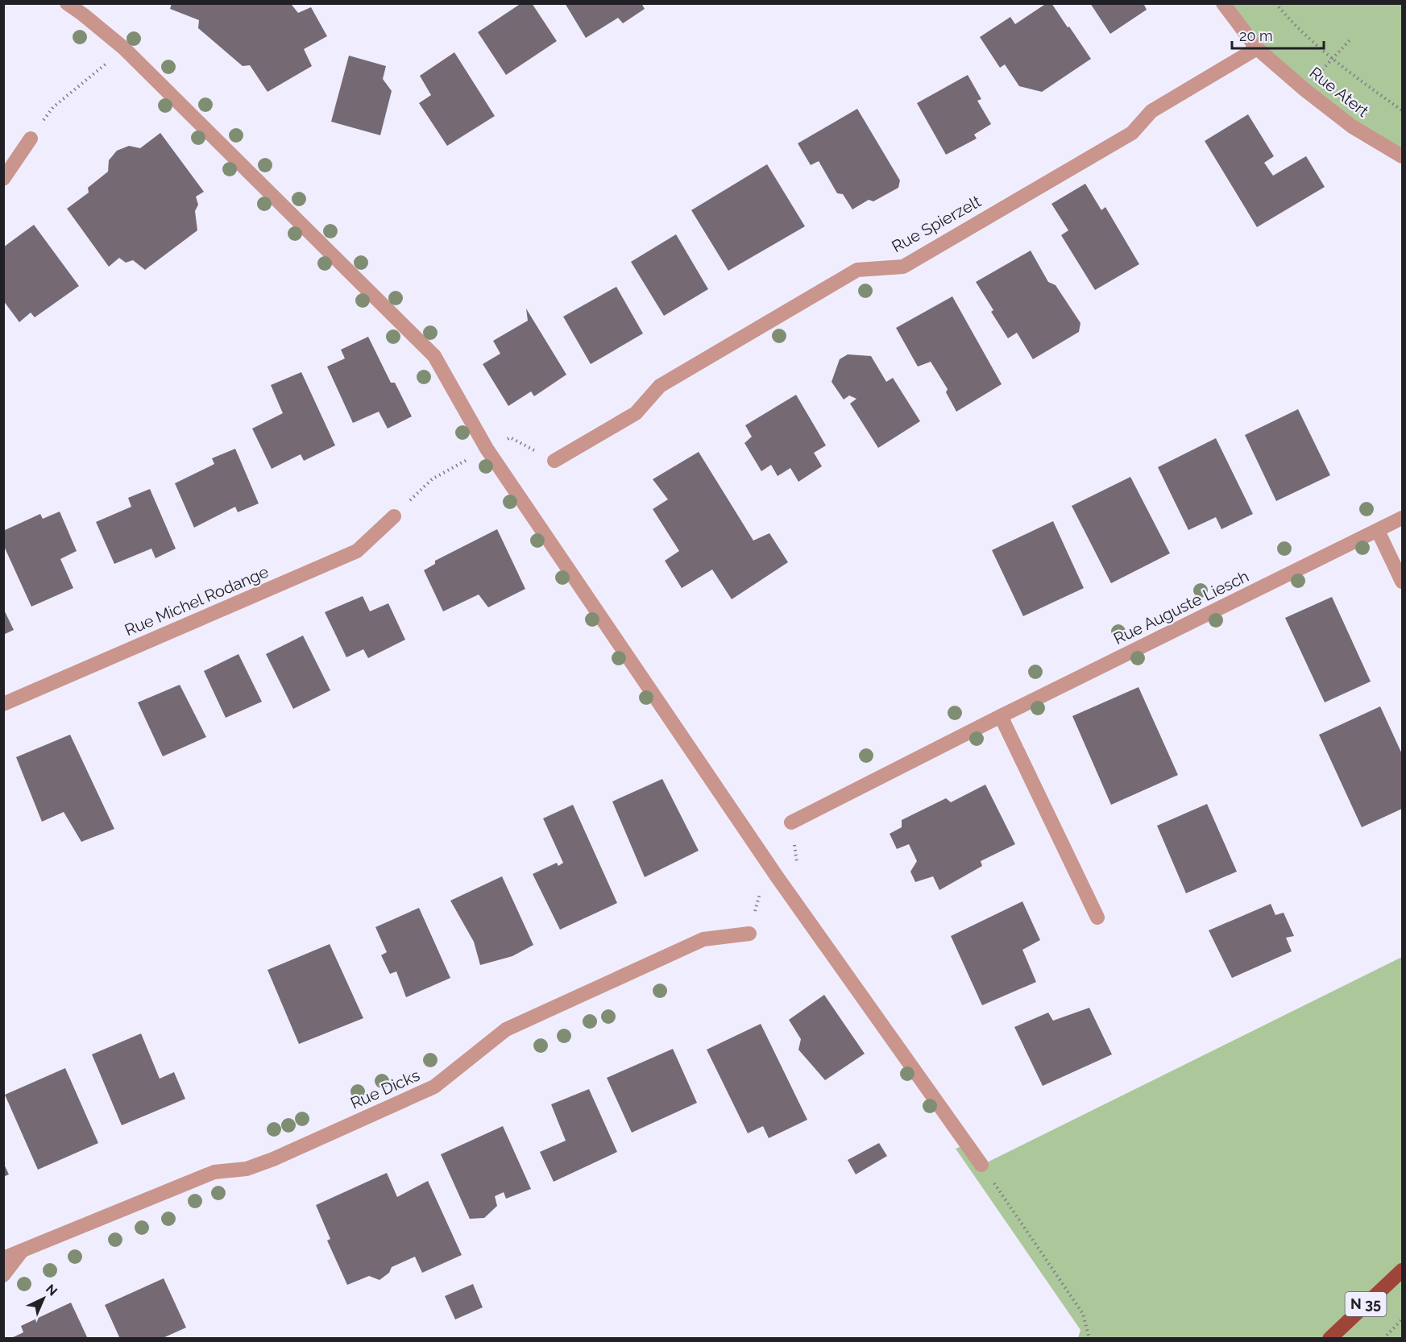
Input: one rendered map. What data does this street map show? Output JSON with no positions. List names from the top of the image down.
{
  "streets": {
    "main road": ["N 35"],
    "street": [
      "Rue Atert",
      "Rue Spierzelt",
      "Rue Michel Rodange",
      "Rue Auguste Liesch",
      "Rue Dicks"
    ]
  },
  "crossings": [
    ["Rue Atert", "Rue Spierzelt"]
  ],
  "scale_bar": "20 m",
  "north": "top right"
}
